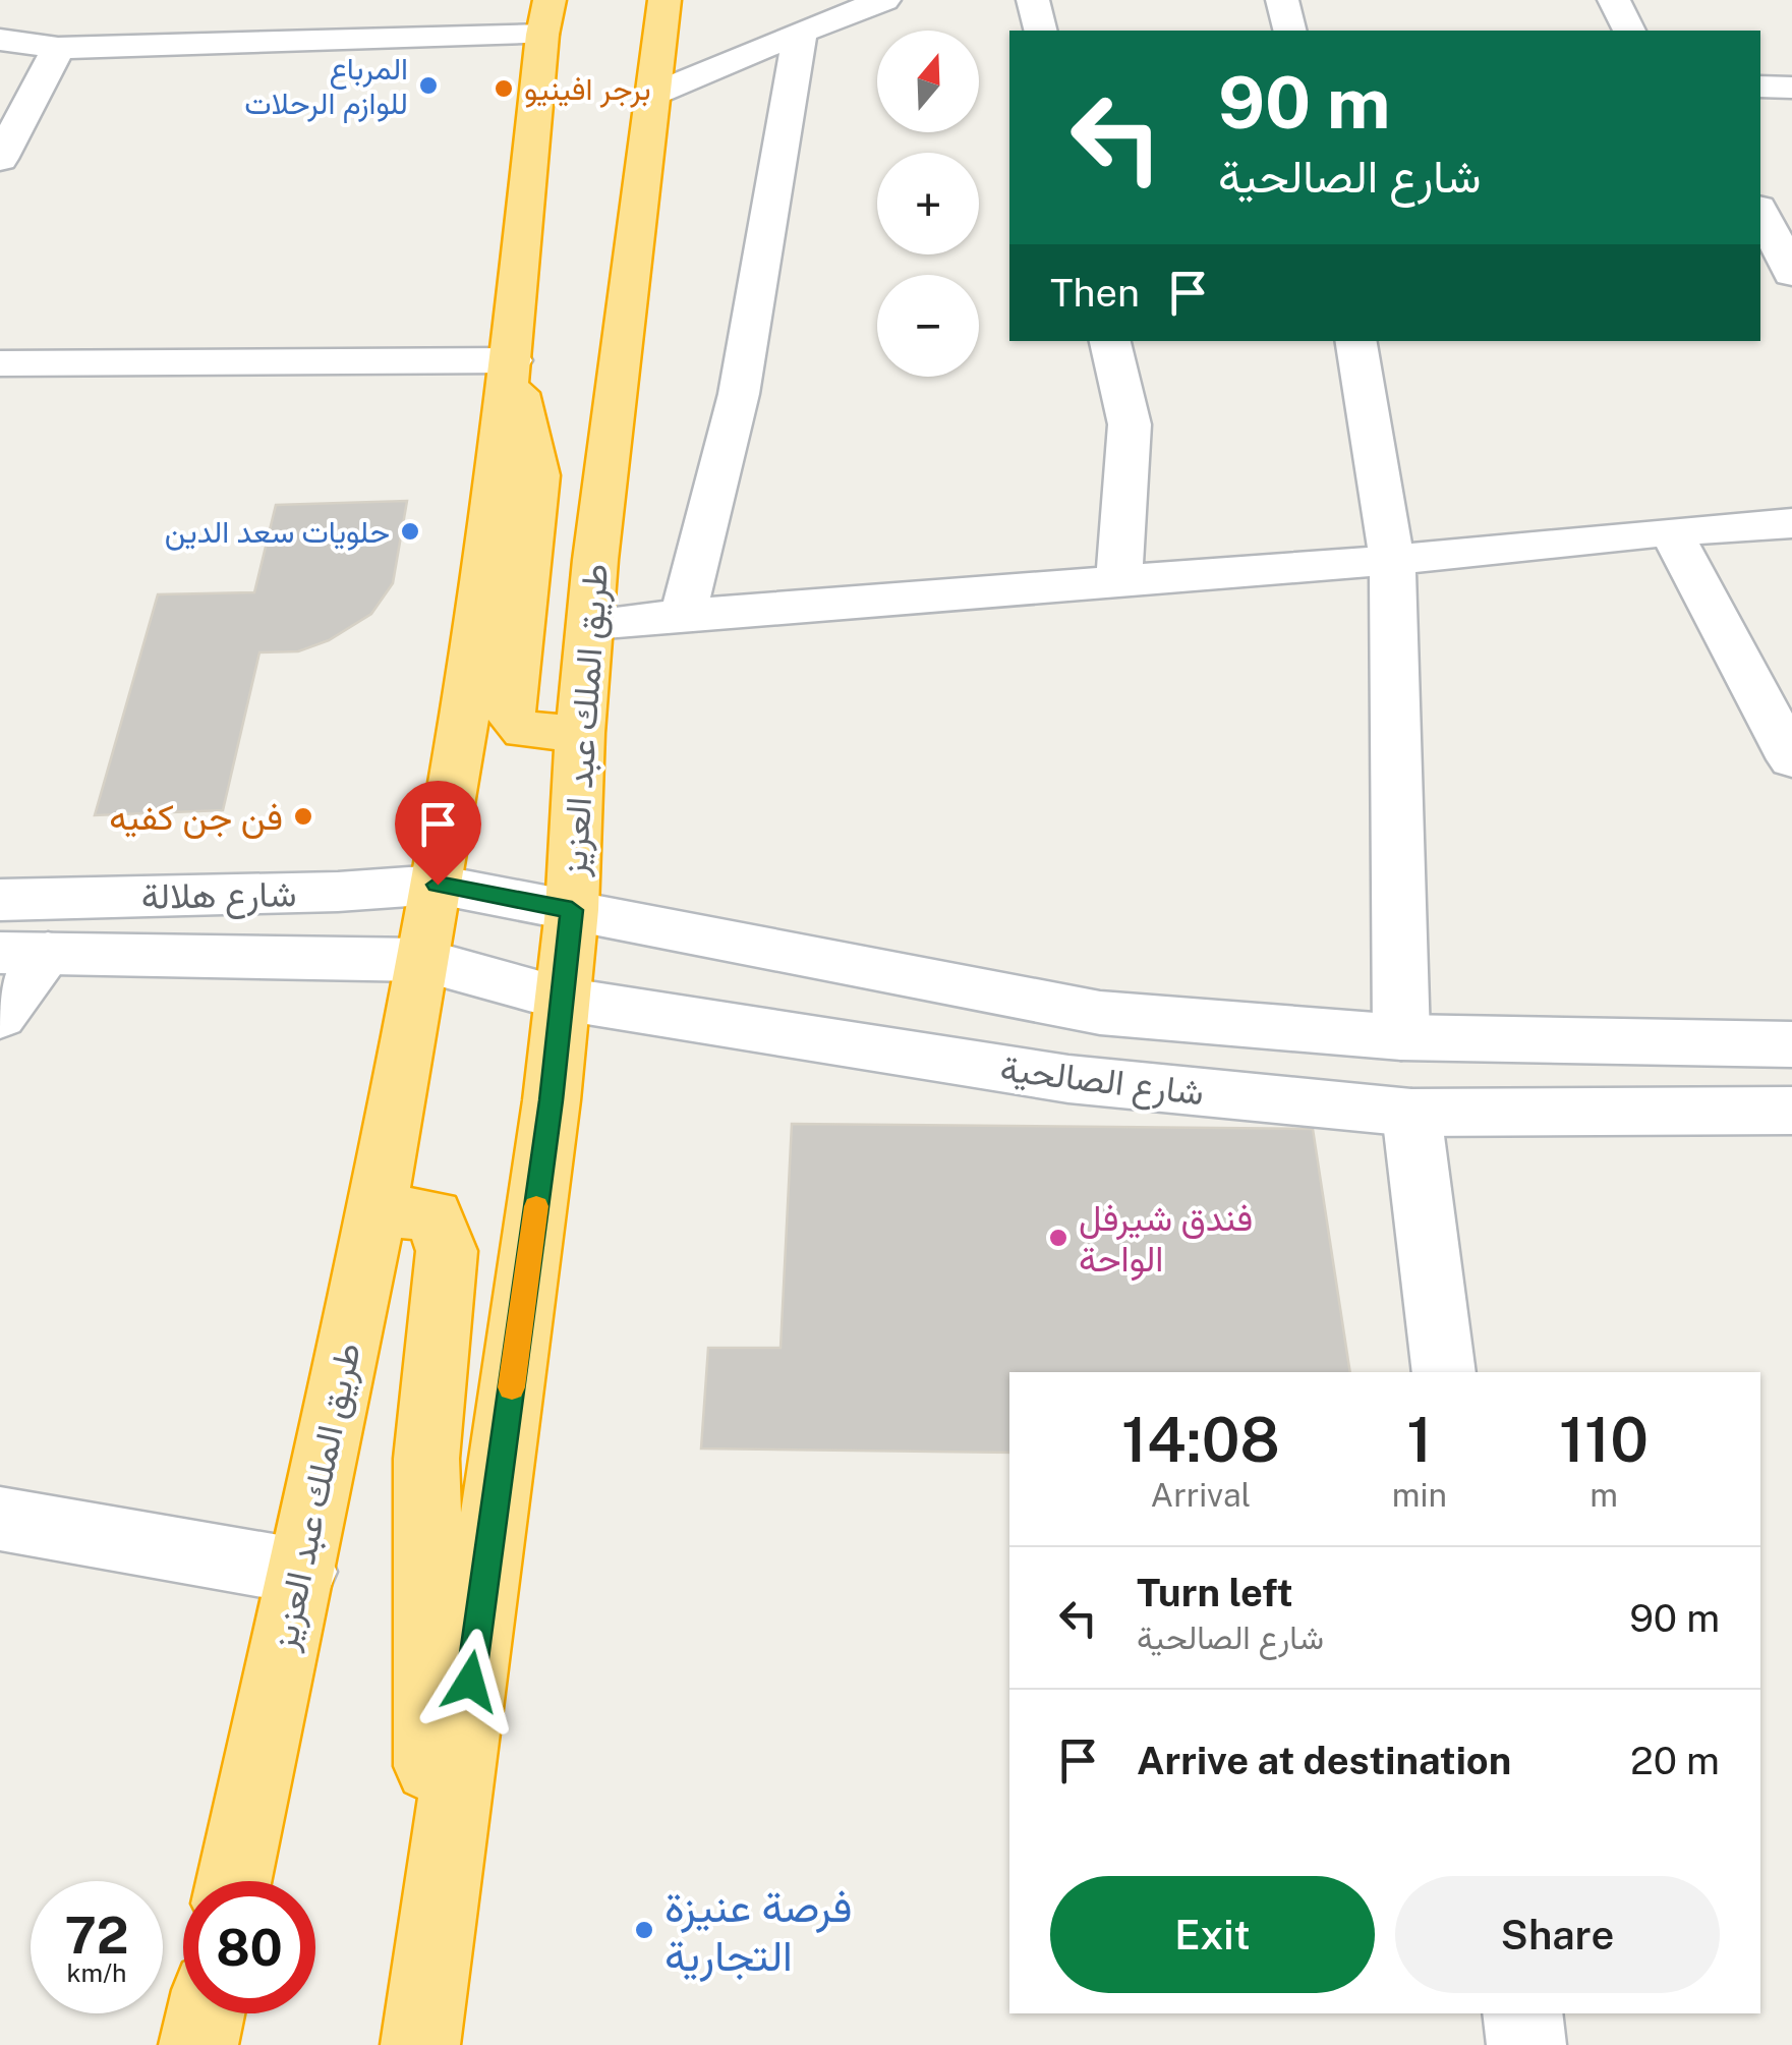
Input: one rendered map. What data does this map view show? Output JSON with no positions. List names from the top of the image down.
{
  "streets": {
    "highway": ["طريق الملك عبد العزيز"],
    "street": ["شارع هلالة", "شارع الصالحية"]
  },
  "crossings": [
    ["طريق الملك عبد العزيز", "شارع هلالة"],
    ["طريق الملك عبد العزيز", "شارع الصالحية"],
    ["شارع هلالة", "شارع الصالحية"]
  ],
  "places": [
    "المرباع للوازم الرحلات",
    "برجر افينيو",
    "حلويات سعد الدين",
    "فن جن كفيه",
    "فندق شيرفل الواحة",
    "فرصة عنيزة التجارية"
  ],
  "north": "top",
  "page": {
    "map_buttons": ["+", "−"],
    "turn": ["90 m", "شارع الصالحية"],
    "then": "Then",
    "eta": [
      "14:08",
      "Arrival",
      "1",
      "min",
      "110",
      "m"
    ],
    "list": [
      {
        "name": "Turn left",
        "note": "شارع الصالحية",
        "value": "90 m"
      },
      {
        "name": "Arrive at destination",
        "value": "20 m"
      }
    ],
    "buttons": ["Exit", "Share"],
    "speed": "72 km/h",
    "limit": "80"
  }
}
